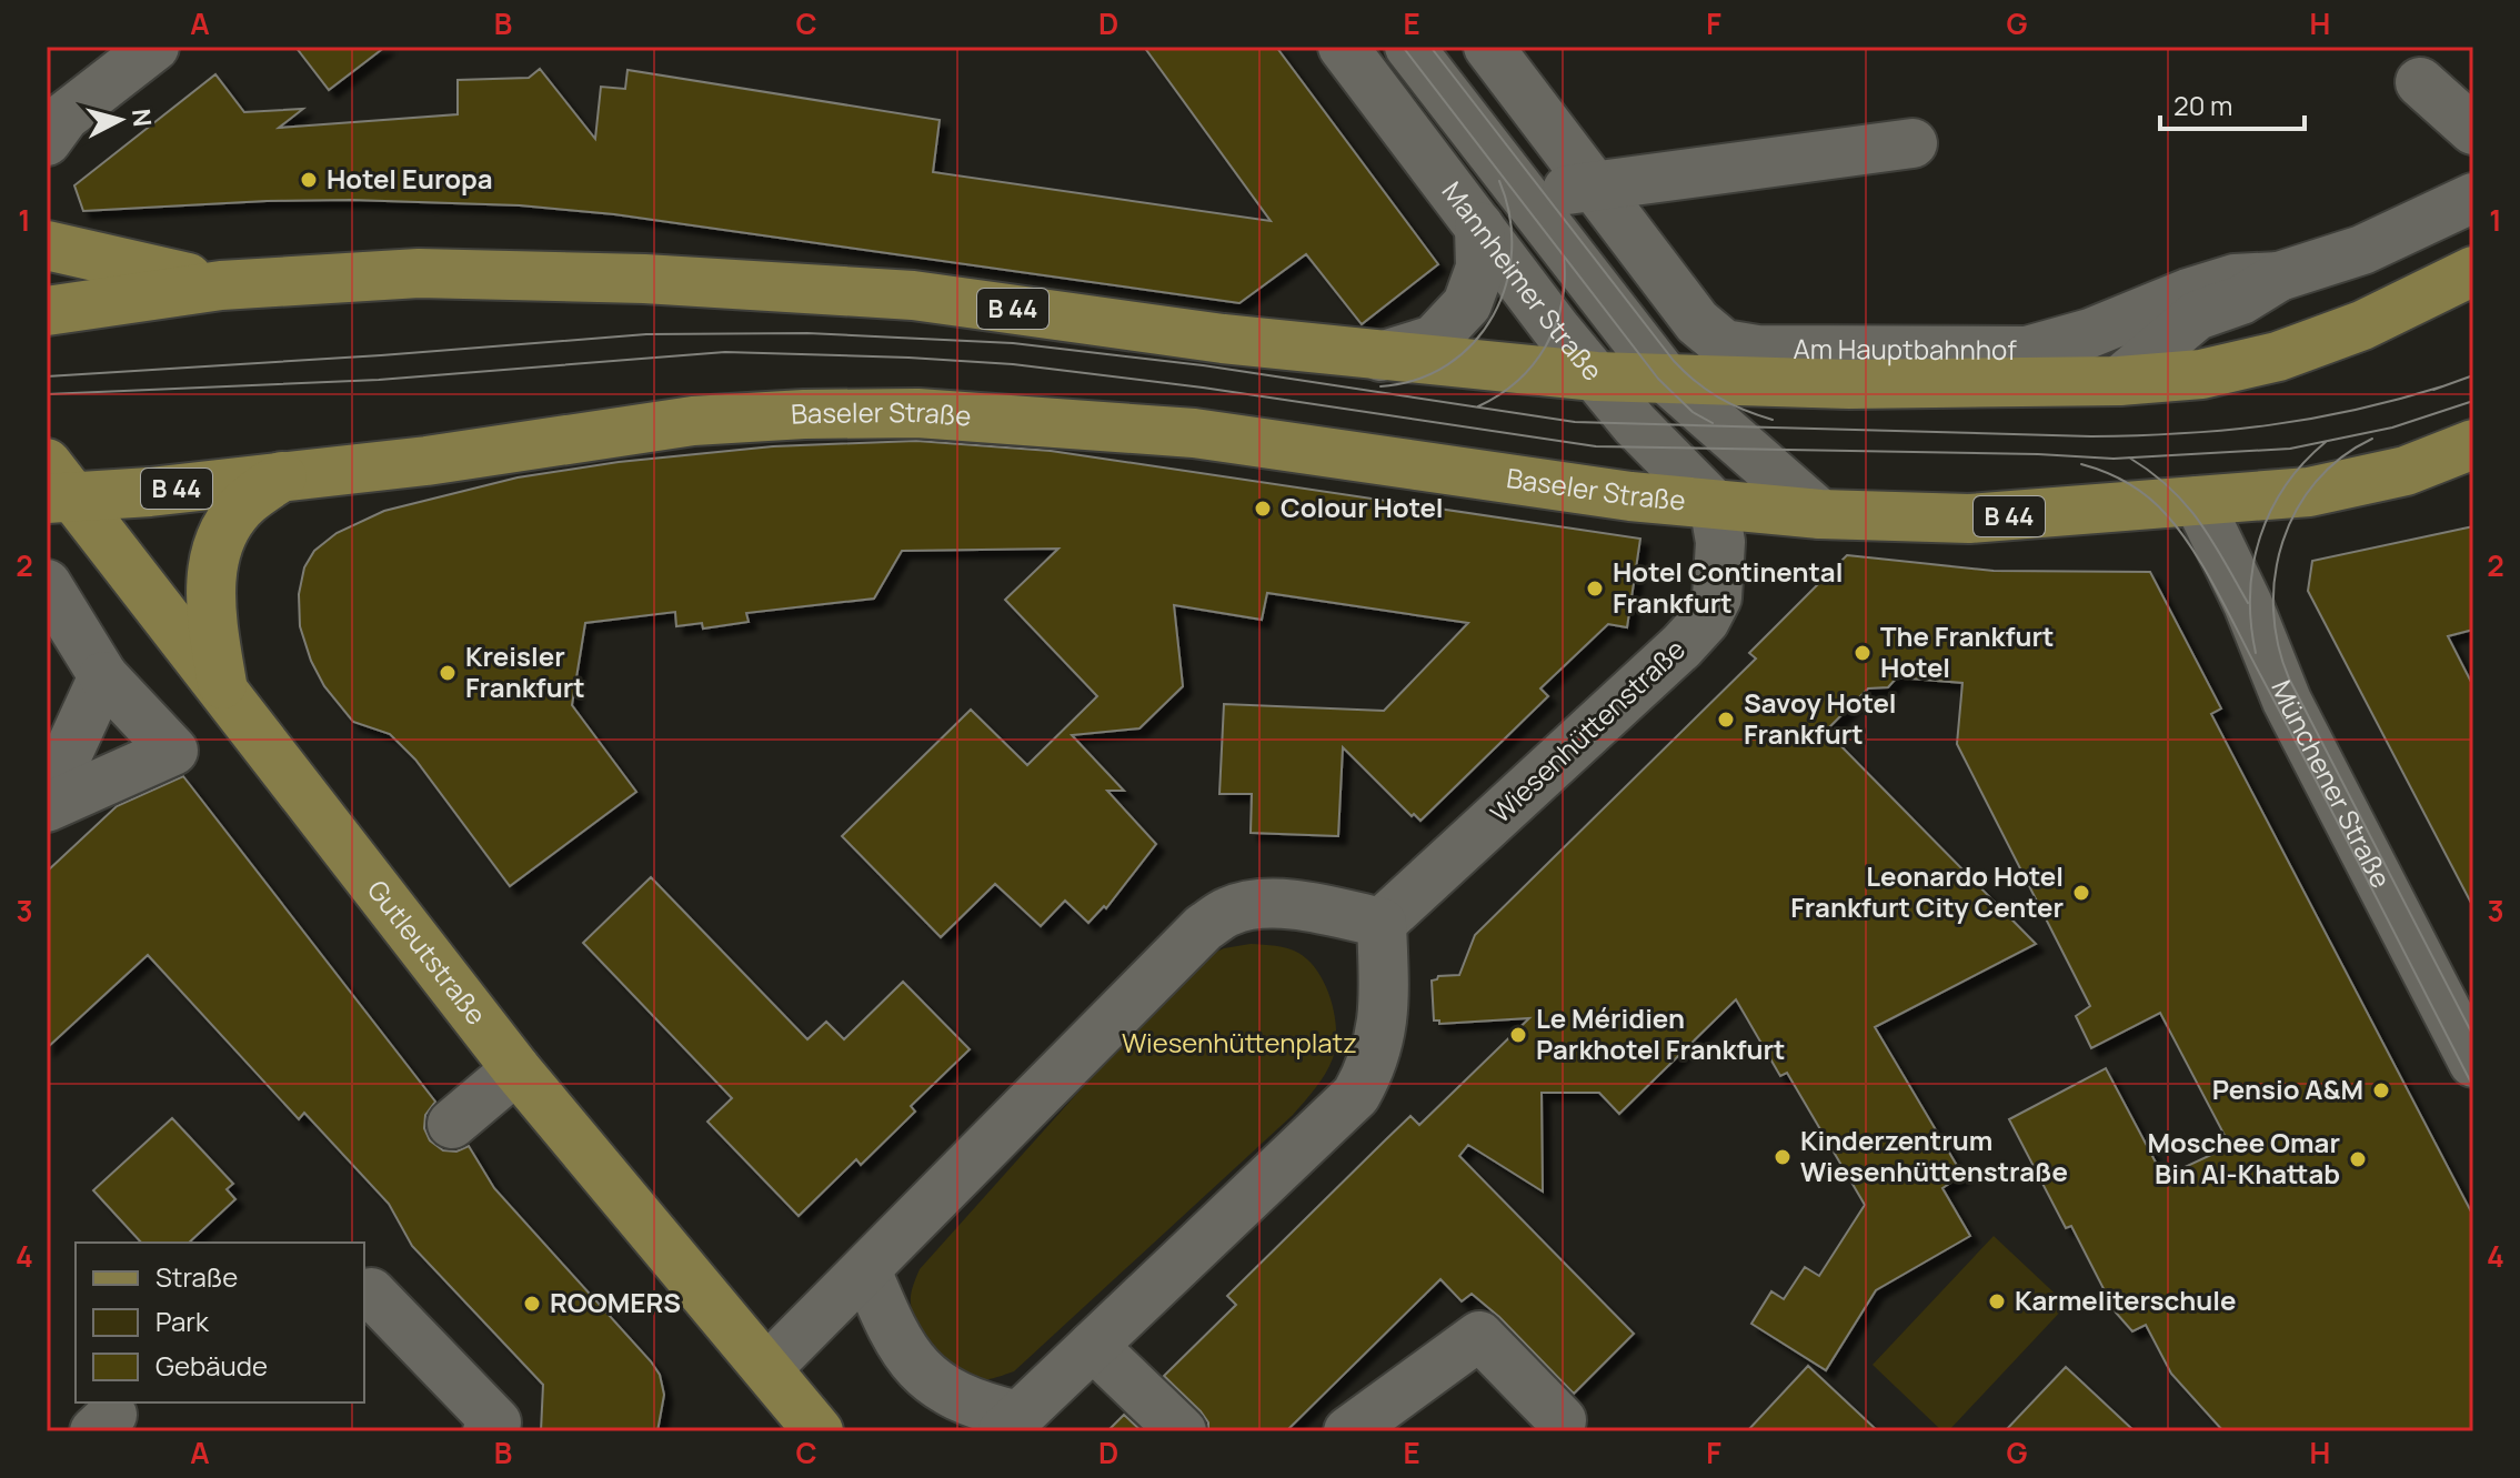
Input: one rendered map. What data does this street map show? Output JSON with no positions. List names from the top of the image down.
{
  "streets": {
    "main road": [
      "B 44",
      "Am Hauptbahnhof",
      "Baseler Straße",
      "Gutleutstraße"
    ],
    "street": ["Mannheimer Straße", "Wiesenhüttenstraße", "Münchener Straße"]
  },
  "crossings": [
    ["Mannheimer Straße", "B 44"],
    ["Mannheimer Straße", "Baseler Straße"],
    ["Mannheimer Straße", "Wiesenhüttenstraße"],
    ["B 44", "Am Hauptbahnhof"],
    ["B 44", "Baseler Straße"],
    ["B 44", "Wiesenhüttenstraße"],
    ["B 44", "Münchener Straße"],
    ["Baseler Straße", "Wiesenhüttenstraße"],
    ["Baseler Straße", "Gutleutstraße"]
  ],
  "parks": ["Wiesenhüttenplatz"],
  "places": [
    "Hotel Europa",
    "Colour Hotel",
    "Hotel Continental Frankfurt",
    "The Frankfurt Hotel",
    "Kreisler Frankfurt",
    "Savoy Hotel Frankfurt",
    "Leonardo Hotel Frankfurt City Center",
    "Le Méridien Parkhotel Frankfurt",
    "Pensio A&M",
    "Kinderzentrum Wiesenhüttenstraße",
    "Moschee Omar Bin Al-Khattab",
    "Karmeliterschule",
    "ROOMERS"
  ],
  "legend": ["Straße", "Park", "Gebäude"],
  "scale_bar": "20 m",
  "north": "right",
  "grid": {
    "columns": [
      "A",
      "B",
      "C",
      "D",
      "E",
      "F",
      "G",
      "H"
    ],
    "rows": [
      "1",
      "2",
      "3",
      "4"
    ]
  }
}
